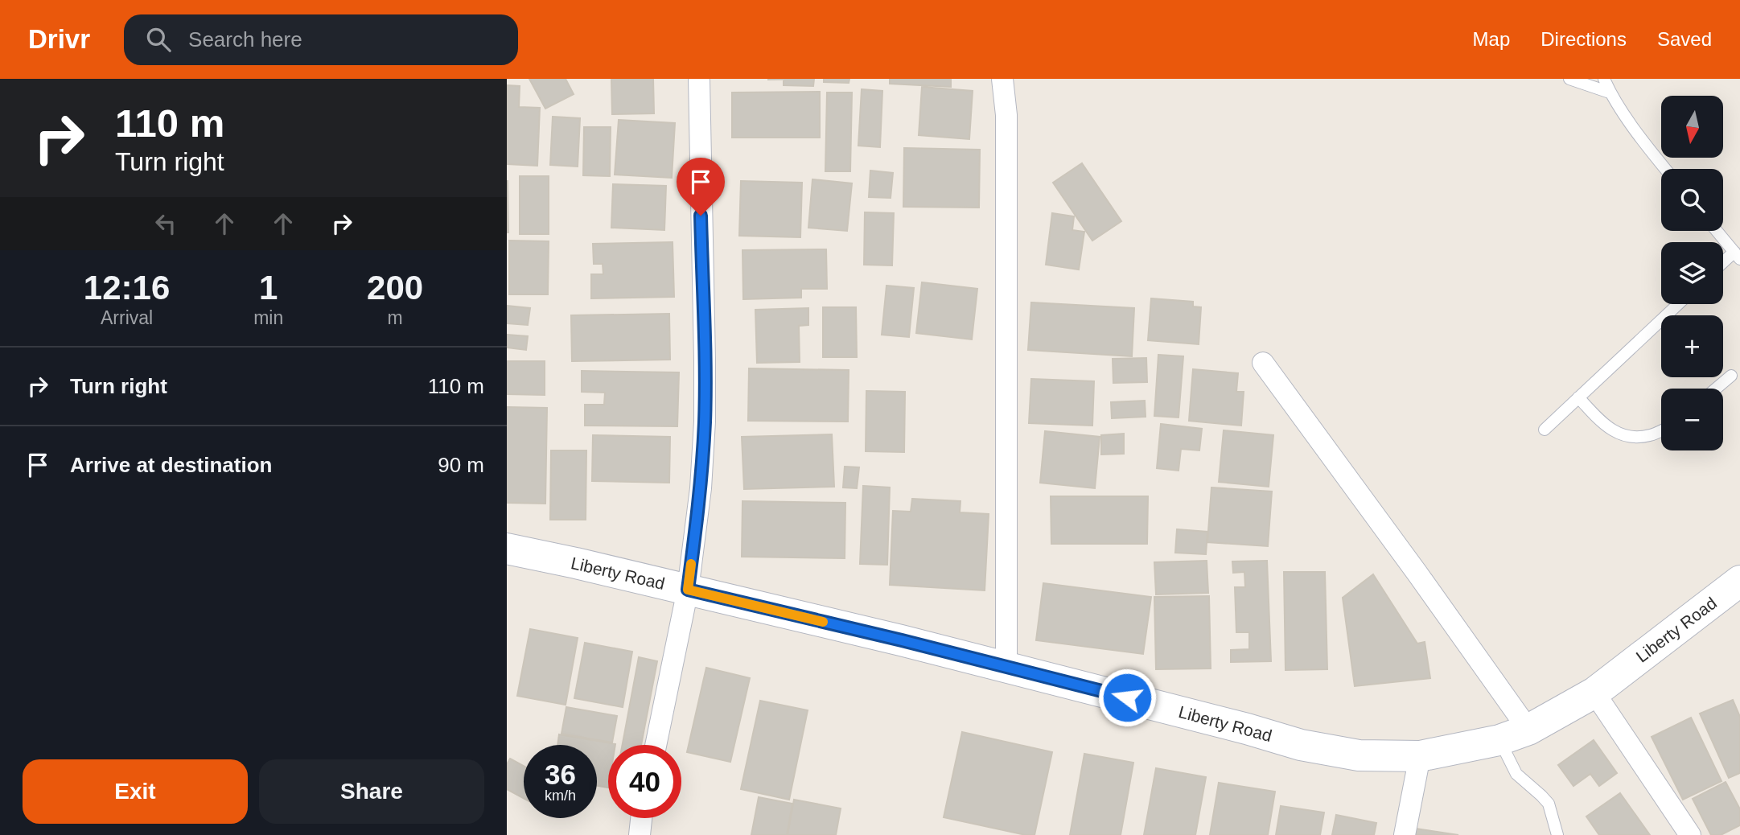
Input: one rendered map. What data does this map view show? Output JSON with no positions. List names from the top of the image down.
{
  "streets": {
    "street": ["Liberty Road"]
  },
  "north": "bottom",
  "page": {
    "header": "Drivr",
    "search": "Search here",
    "nav": ["Map", "Directions", "Saved"],
    "turn": ["110 m", "Turn right"],
    "map_buttons": ["+", "−"],
    "eta": [
      "12:16",
      "Arrival",
      "1",
      "min",
      "200",
      "m"
    ],
    "list": [
      {
        "name": "Turn right",
        "value": "110 m"
      },
      {
        "name": "Arrive at destination",
        "value": "90 m"
      }
    ],
    "speed": "36 km/h",
    "limit": "40",
    "buttons": ["Exit", "Share"]
  }
}
